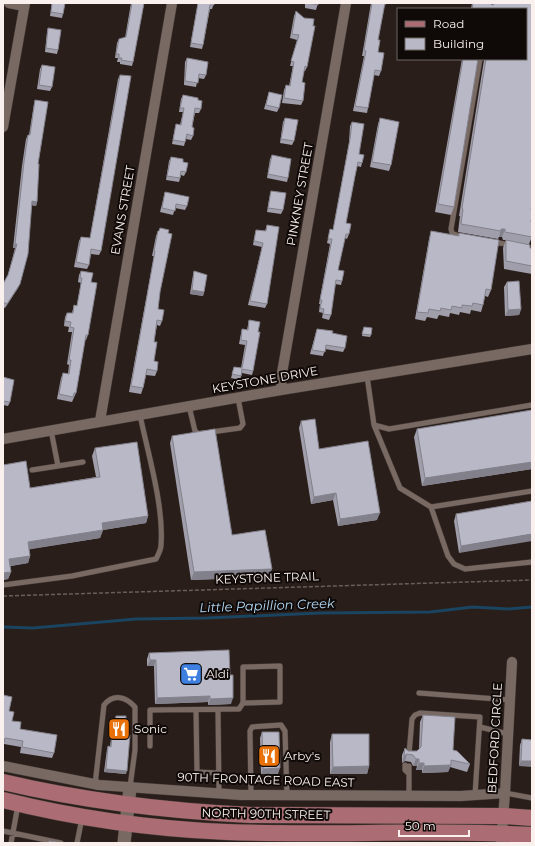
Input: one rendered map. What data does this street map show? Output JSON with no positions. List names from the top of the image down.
{
  "streets": {
    "main road": ["NORTH 90TH STREET"],
    "street": [
      "PINKNEY STREET",
      "EVANS STREET",
      "KEYSTONE DRIVE",
      "BEDFORD CIRCLE",
      "90TH FRONTAGE ROAD EAST"
    ],
    "path": ["KEYSTONE TRAIL"]
  },
  "crossings": [
    ["PINKNEY STREET", "KEYSTONE DRIVE"],
    ["EVANS STREET", "KEYSTONE DRIVE"],
    ["BEDFORD CIRCLE", "90TH FRONTAGE ROAD EAST"],
    ["BEDFORD CIRCLE", "NORTH 90TH STREET"]
  ],
  "water": ["Little Papillion Creek"],
  "places": {
    "supermarket": ["Aldi"],
    "restaurant": ["Sonic", "Arby's"]
  },
  "legend": ["Road", "Building"],
  "scale_bar": "50 m"
}
